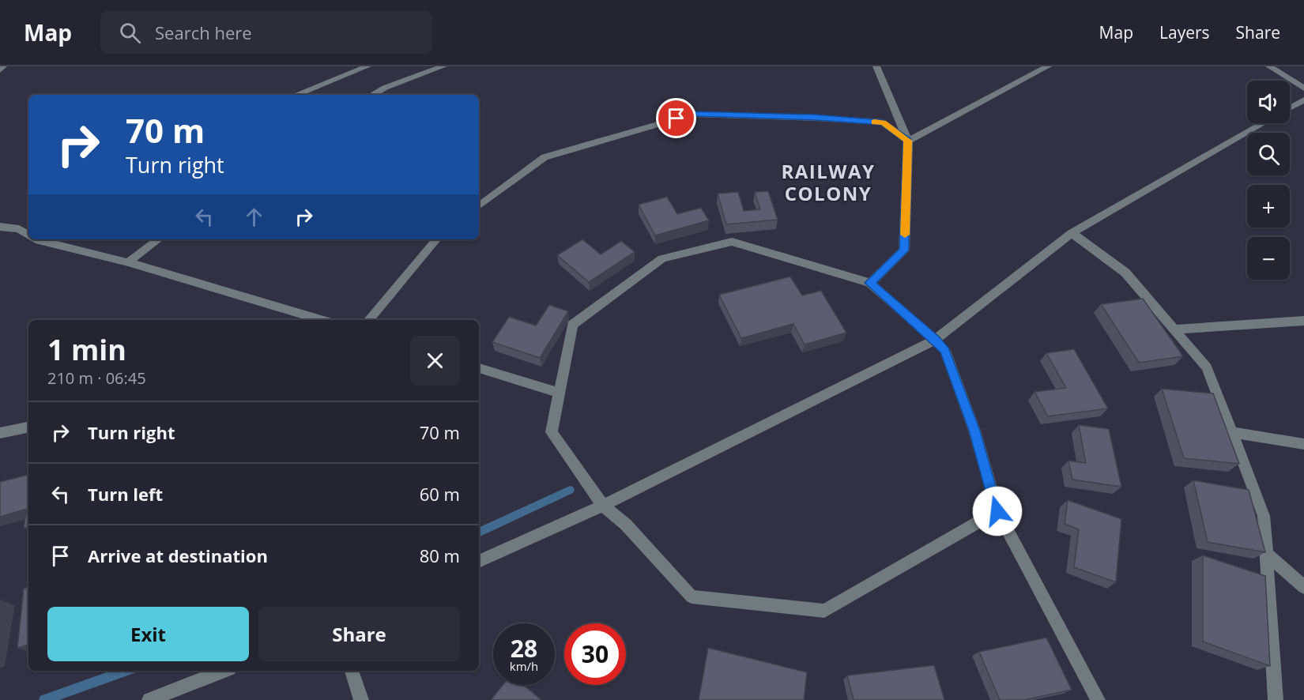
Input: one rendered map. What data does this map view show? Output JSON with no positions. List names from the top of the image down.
{
  "districts": ["RAILWAY COLONY"],
  "page": {
    "header": "Map",
    "search": "Search here",
    "nav": ["Map", "Layers", "Share"],
    "map_buttons": ["+", "−"],
    "turn": ["70 m", "Turn right"],
    "heading": ["1 min", "210 m · 06:45"],
    "list": [
      {
        "name": "Turn right",
        "value": "70 m"
      },
      {
        "name": "Turn left",
        "value": "60 m"
      },
      {
        "name": "Arrive at destination",
        "value": "80 m"
      }
    ],
    "buttons": ["Exit", "Share"],
    "speed": "28 km/h",
    "limit": "30"
  }
}
